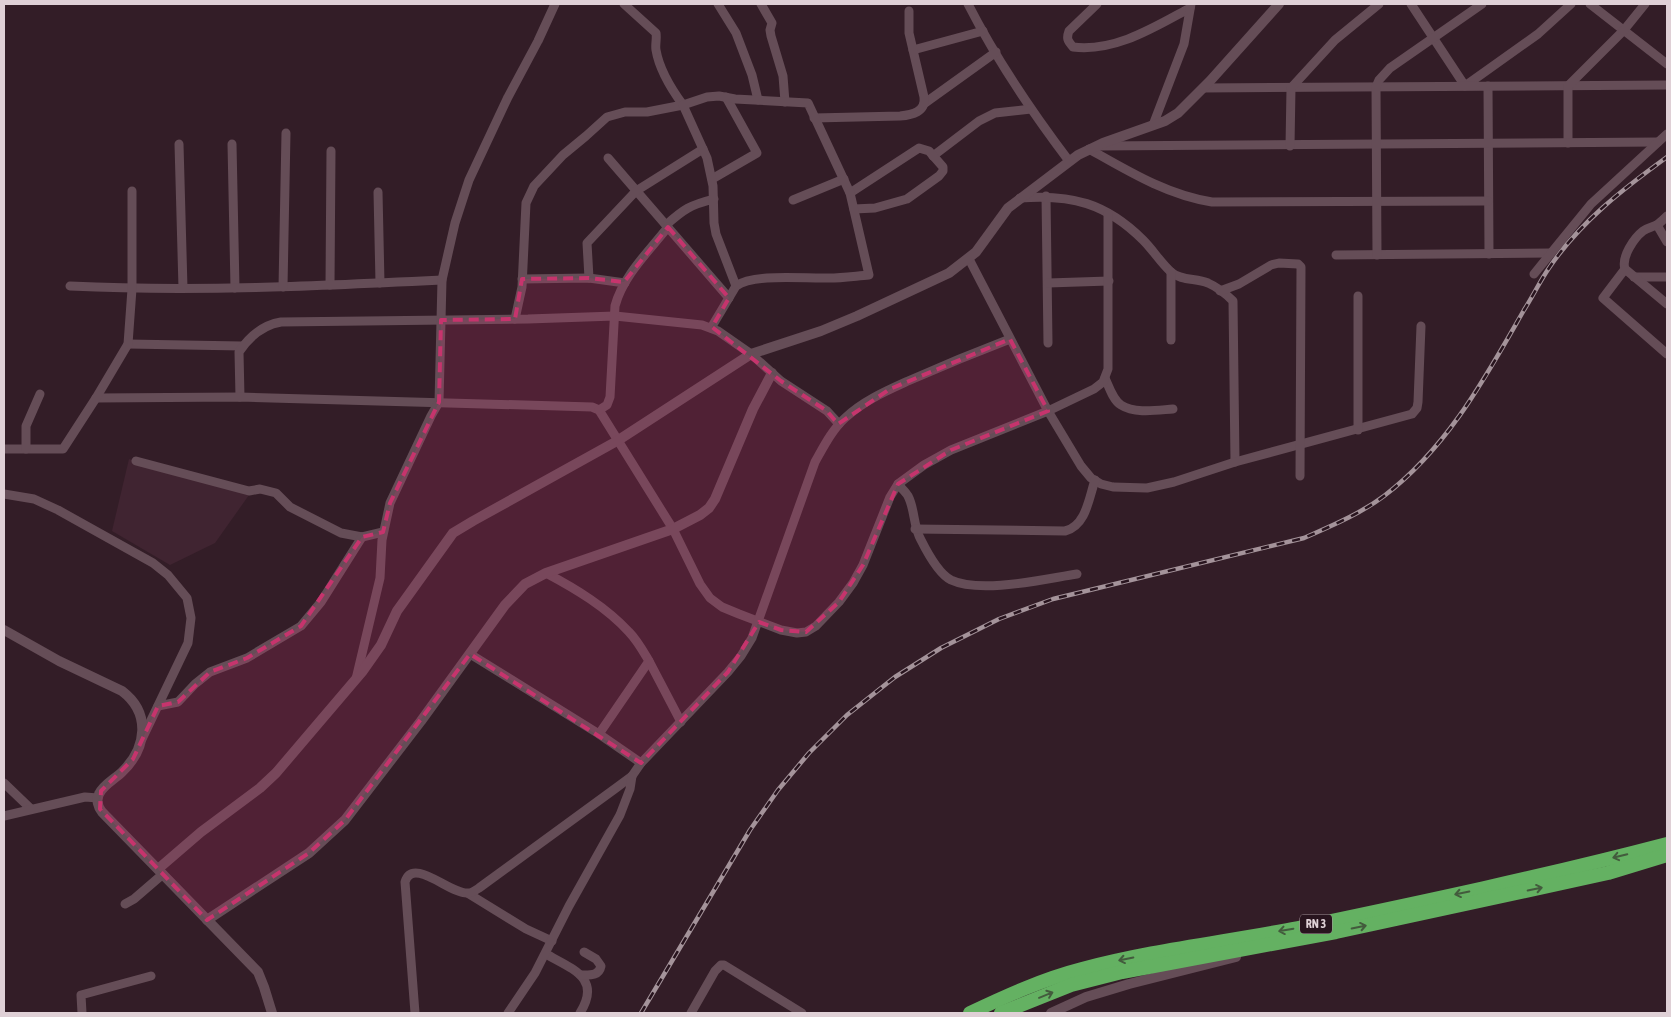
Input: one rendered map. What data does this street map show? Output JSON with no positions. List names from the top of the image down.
{
  "streets": {
    "highway": ["RN 3"]
  }
}
